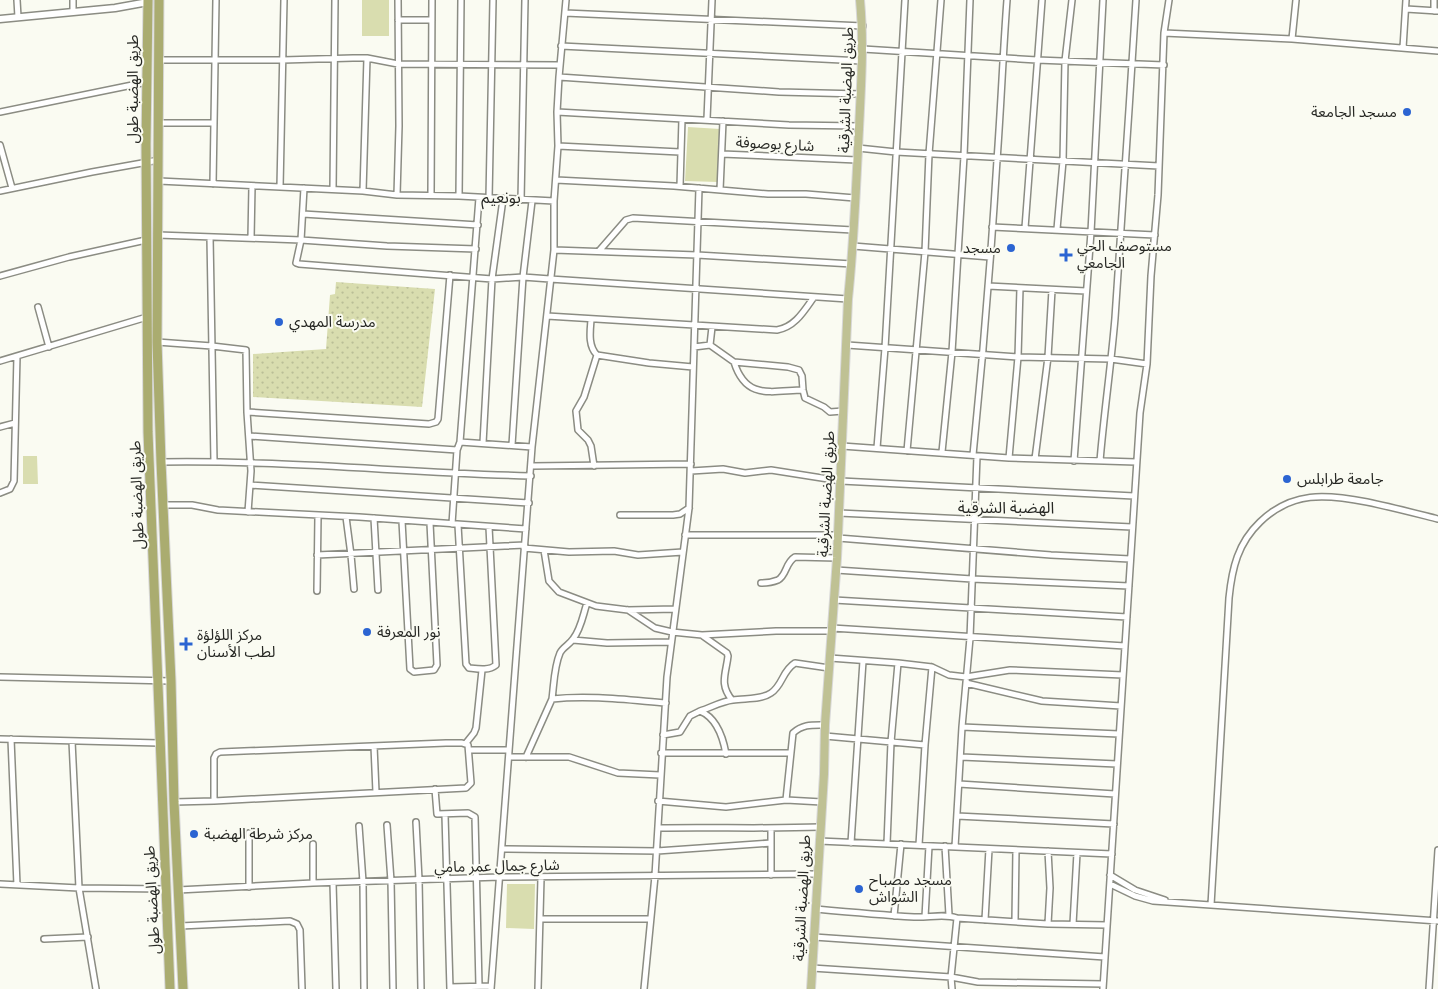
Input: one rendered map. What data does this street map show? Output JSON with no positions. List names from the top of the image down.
{
  "streets": {
    "highway": ["طريق الهضبة طول"],
    "main road": ["طريق الهضبة الشرقية"],
    "street": ["شارع بوصوفة", "شارع جمال عمر مامي"]
  },
  "crossings": [
    ["طريق الهضبة طول", "شارع جمال عمر مامي"],
    ["طريق الهضبة الشرقية", "شارع بوصوفة"],
    ["طريق الهضبة الشرقية", "شارع جمال عمر مامي"]
  ],
  "districts": ["بونعيم", "الهضبة الشرقية"],
  "places": {
    "other": [
      "مسجد الجامعة",
      "مسجد",
      "مدرسة المهدي",
      "جامعة طرابلس",
      "نور المعرفة",
      "مركز شرطة الهضبة",
      "مسجد مصباح الشواش"
    ],
    "health": ["مستوصف الحي الجامعي", "مركز اللؤلؤة لطب الأسنان"]
  }
}
